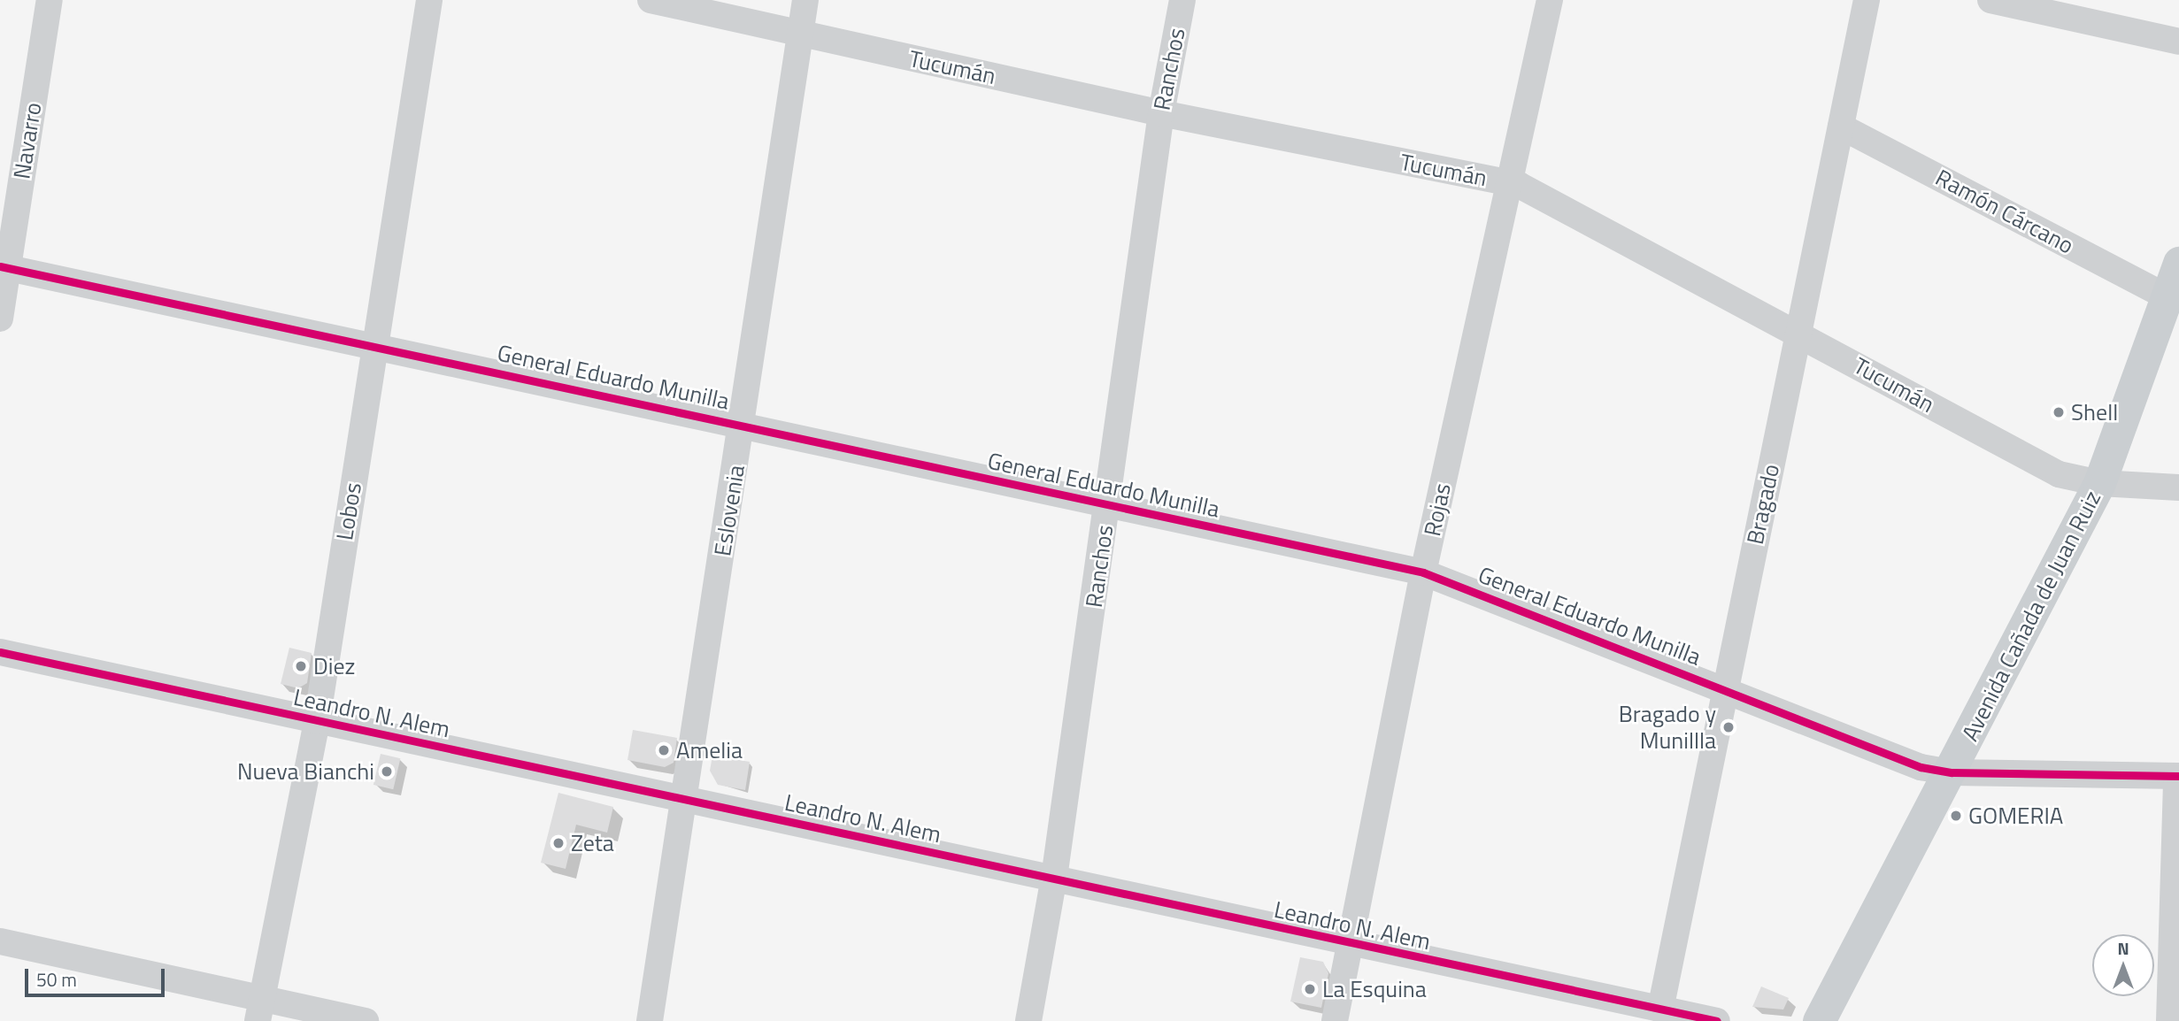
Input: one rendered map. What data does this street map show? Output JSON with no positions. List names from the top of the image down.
{
  "streets": {
    "main road": ["Avenida Cañada de Juan Ruiz"],
    "street": [
      "Tucumán",
      "Ranchos",
      "Navarro",
      "Ramón Cárcano",
      "General Eduardo Munilla",
      "Bragado",
      "Rojas",
      "Eslovenia",
      "Lobos",
      "Leandro N. Alem"
    ]
  },
  "crossings": [
    ["Tucumán", "Ranchos"],
    ["Tucumán", "Bragado"],
    ["Tucumán", "Rojas"],
    ["Tucumán", "Eslovenia"],
    ["Tucumán", "Avenida Cañada de Juan Ruiz"],
    ["Ranchos", "General Eduardo Munilla"],
    ["Ranchos", "Leandro N. Alem"],
    ["Navarro", "General Eduardo Munilla"],
    ["Ramón Cárcano", "Bragado"],
    ["Ramón Cárcano", "Avenida Cañada de Juan Ruiz"],
    ["General Eduardo Munilla", "Bragado"],
    ["General Eduardo Munilla", "Rojas"],
    ["General Eduardo Munilla", "Eslovenia"],
    ["General Eduardo Munilla", "Lobos"],
    ["General Eduardo Munilla", "Avenida Cañada de Juan Ruiz"],
    ["Bragado", "Leandro N. Alem"],
    ["Rojas", "Leandro N. Alem"],
    ["Eslovenia", "Leandro N. Alem"],
    ["Lobos", "Leandro N. Alem"]
  ],
  "places": [
    "Shell",
    "Diez",
    "Bragado y Munillla",
    "Amelia",
    "Nueva Bianchi",
    "GOMERIA",
    "Zeta",
    "La Esquina"
  ],
  "scale_bar": "50 m",
  "north": "top"
}
